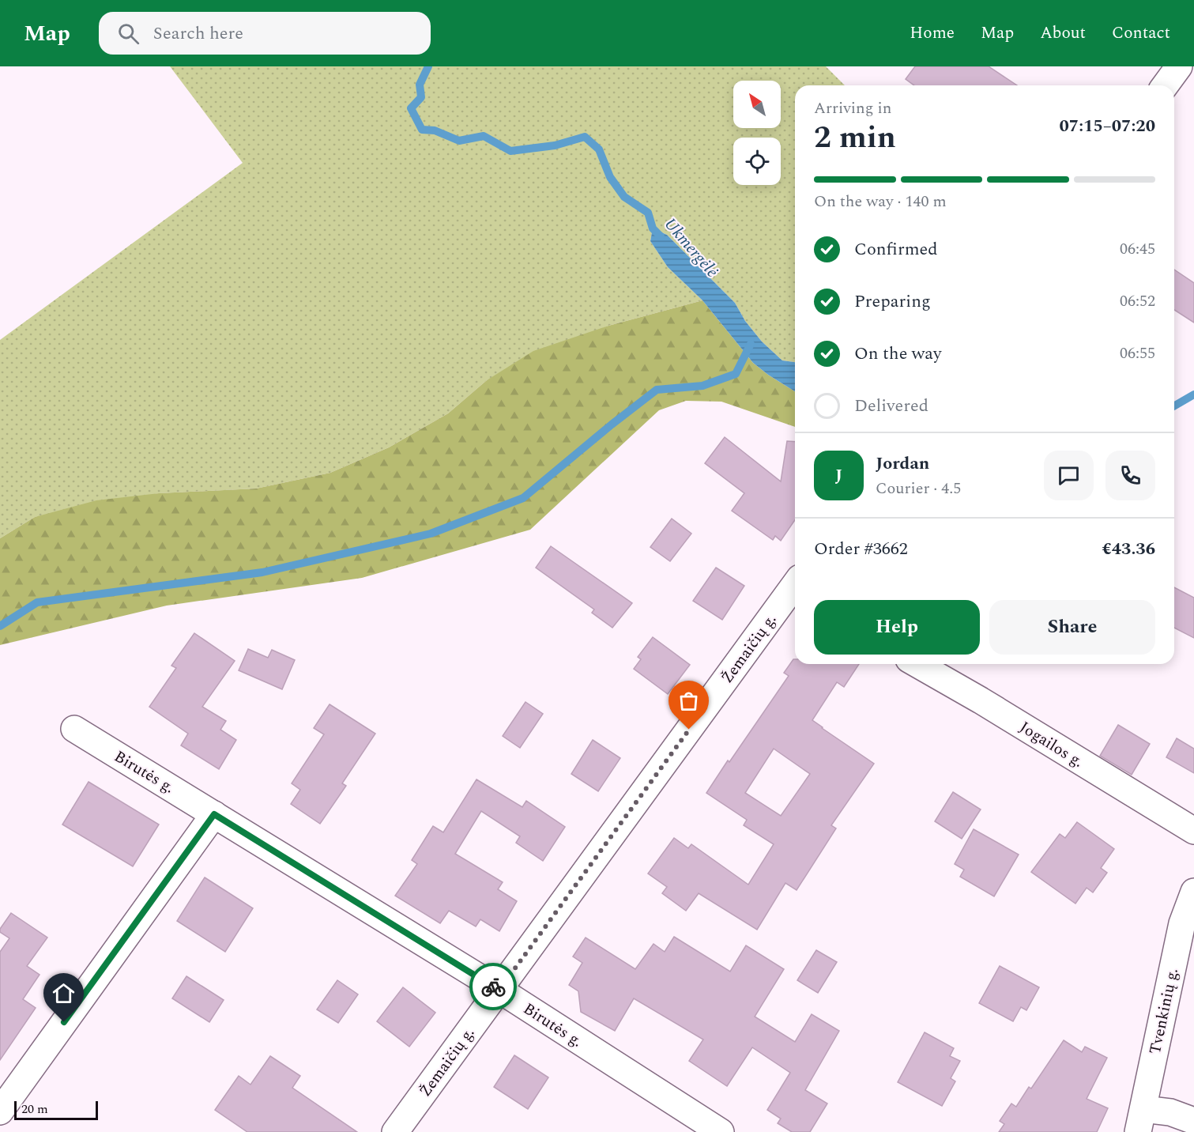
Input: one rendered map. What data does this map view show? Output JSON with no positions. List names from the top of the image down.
{
  "streets": {
    "street": [
      "Žemaičių g.",
      "Jogailos g.",
      "Birutės g.",
      "Tvenkinių g."
    ]
  },
  "crossings": [
    ["Žemaičių g.", "Birutės g."]
  ],
  "water": ["Ukmergėlė"],
  "scale_bar": "20 m",
  "north": "top left",
  "page": {
    "header": "Map",
    "search": "Search here",
    "nav": [
      "Home",
      "Map",
      "About",
      "Contact"
    ],
    "heading": ["2 min", "Arriving in", "07:15–07:20"],
    "panel": [
      "Jordan",
      "Courier · 4.5",
      "Order #3662",
      "€43.36"
    ],
    "bar": "On the way · 140 m",
    "list": [
      ["Confirmed", "06:45"],
      ["Preparing", "06:52"],
      ["On the way", "06:55"],
      "Delivered"
    ],
    "round": "J",
    "buttons": ["Help", "Share"],
    "scale": "20 m"
  }
}
